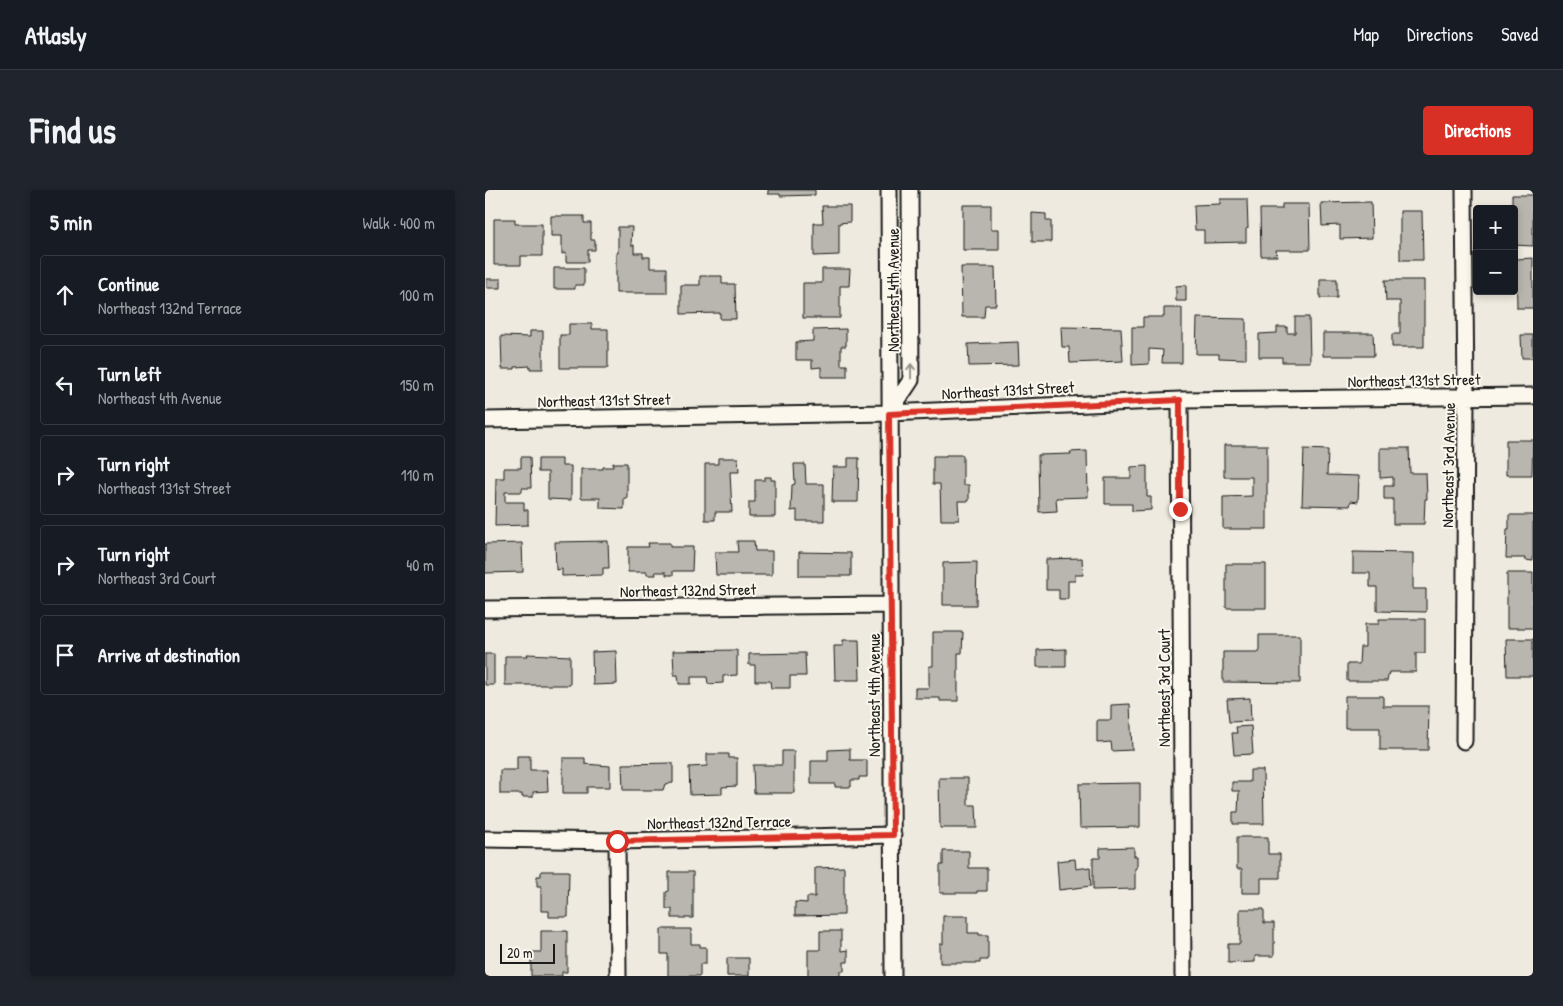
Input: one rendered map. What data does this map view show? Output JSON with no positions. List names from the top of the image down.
{
  "streets": {
    "street": [
      "Northeast 4th Avenue",
      "Northeast 131st Street",
      "Northeast 3rd Avenue",
      "Northeast 132nd Street",
      "Northeast 3rd Court",
      "Northeast 132nd Terrace"
    ]
  },
  "crossings": [
    ["Northeast 4th Avenue", "Northeast 131st Street"],
    ["Northeast 4th Avenue", "Northeast 132nd Street"],
    ["Northeast 4th Avenue", "Northeast 132nd Terrace"],
    ["Northeast 131st Street", "Northeast 3rd Avenue"],
    ["Northeast 131st Street", "Northeast 3rd Court"]
  ],
  "scale_bar": "20 m",
  "page": {
    "header": "Atlasly",
    "nav": ["Map", "Directions", "Saved"],
    "buttons": "Directions",
    "title": "Find us",
    "heading": ["5 min", "Walk · 400 m"],
    "map_buttons": ["+", "−"],
    "list": [
      ["Continue", "Northeast 132nd Terrace", "100 m"],
      ["Turn left", "Northeast 4th Avenue", "150 m"],
      ["Turn right", "Northeast 131st Street", "110 m"],
      ["Turn right", "Northeast 3rd Court", "40 m"],
      "Arrive at destination"
    ],
    "scale": "20 m"
  }
}
